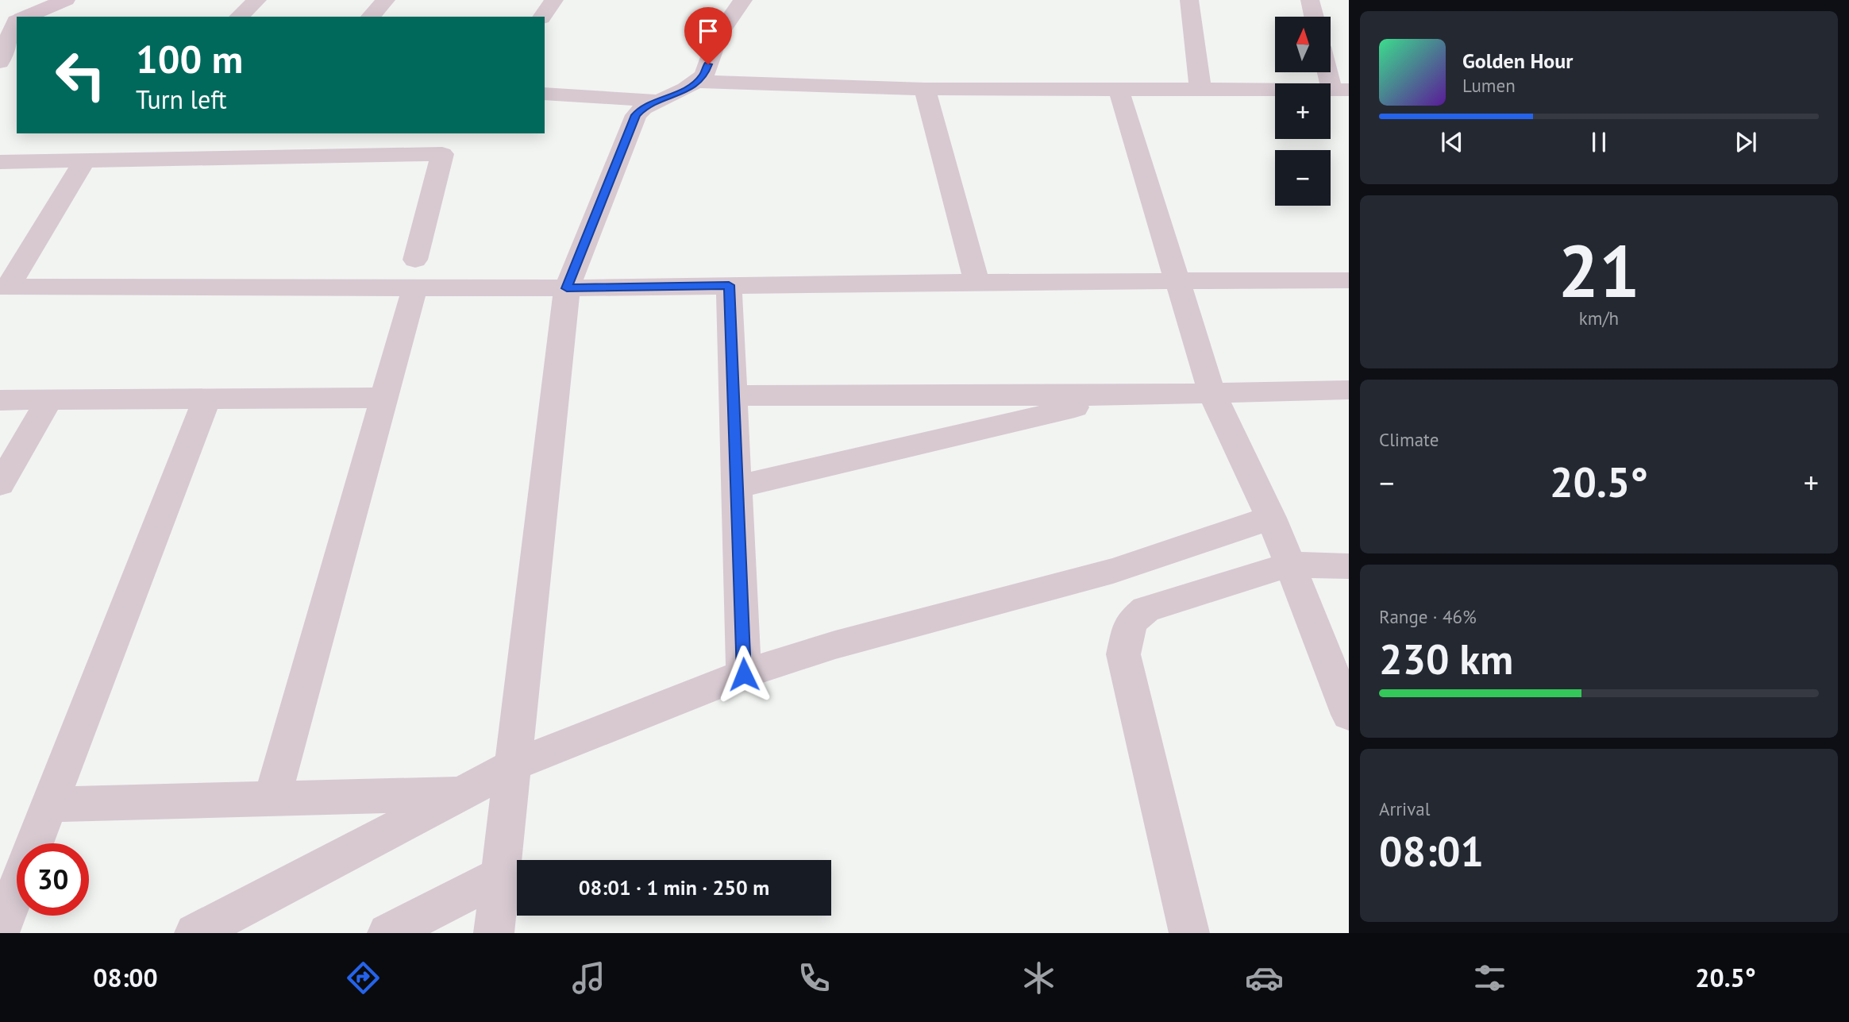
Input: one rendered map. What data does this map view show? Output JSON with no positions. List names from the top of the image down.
{
  "north": "top",
  "page": {
    "map_buttons": ["+", "−"],
    "turn": ["100 m", "Turn left"],
    "song": ["Golden Hour", "Lumen"],
    "tile": [
      ["21", "km/h"],
      "Climate",
      ["Range · 46%", "230 km"],
      ["Arrival", "08:01"]
    ],
    "heat": ["−", "20.5°", "+"],
    "limit": "30",
    "trip": "08:01 · 1 min · 250 m",
    "tabs": ["08:00", "20.5°"]
  }
}
